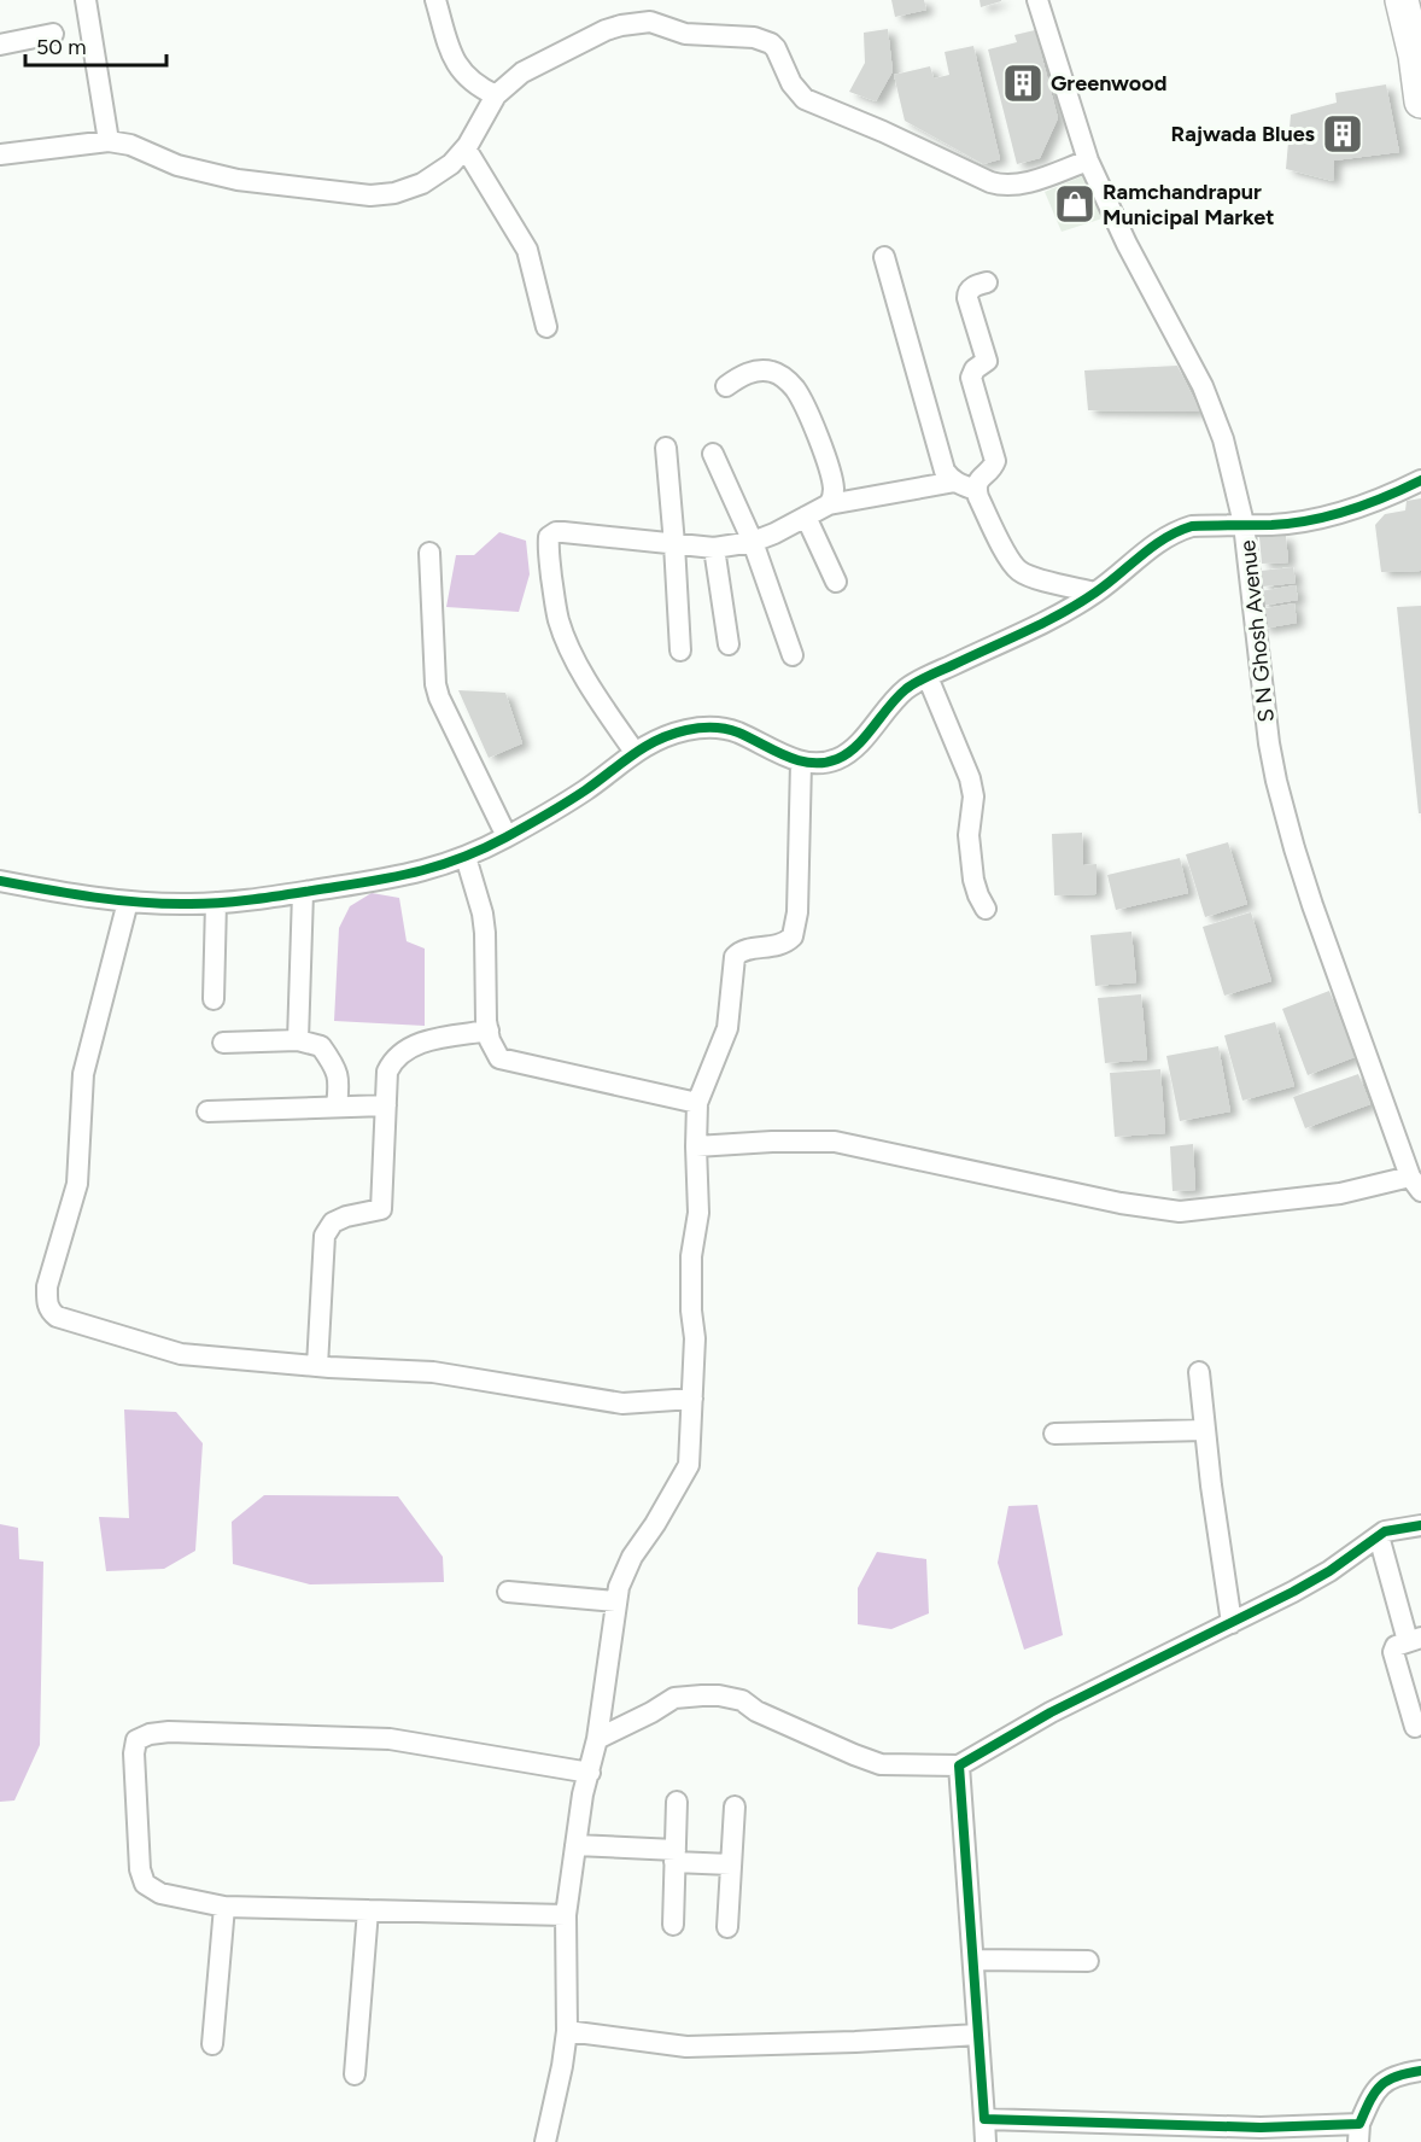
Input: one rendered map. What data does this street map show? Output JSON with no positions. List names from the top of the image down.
{
  "streets": {
    "street": ["S N Ghosh Avenue"]
  },
  "places": {
    "building": ["Greenwood", "Rajwada Blues"],
    "shop": ["Ramchandrapur Municipal Market"]
  },
  "scale_bar": "50 m"
}
